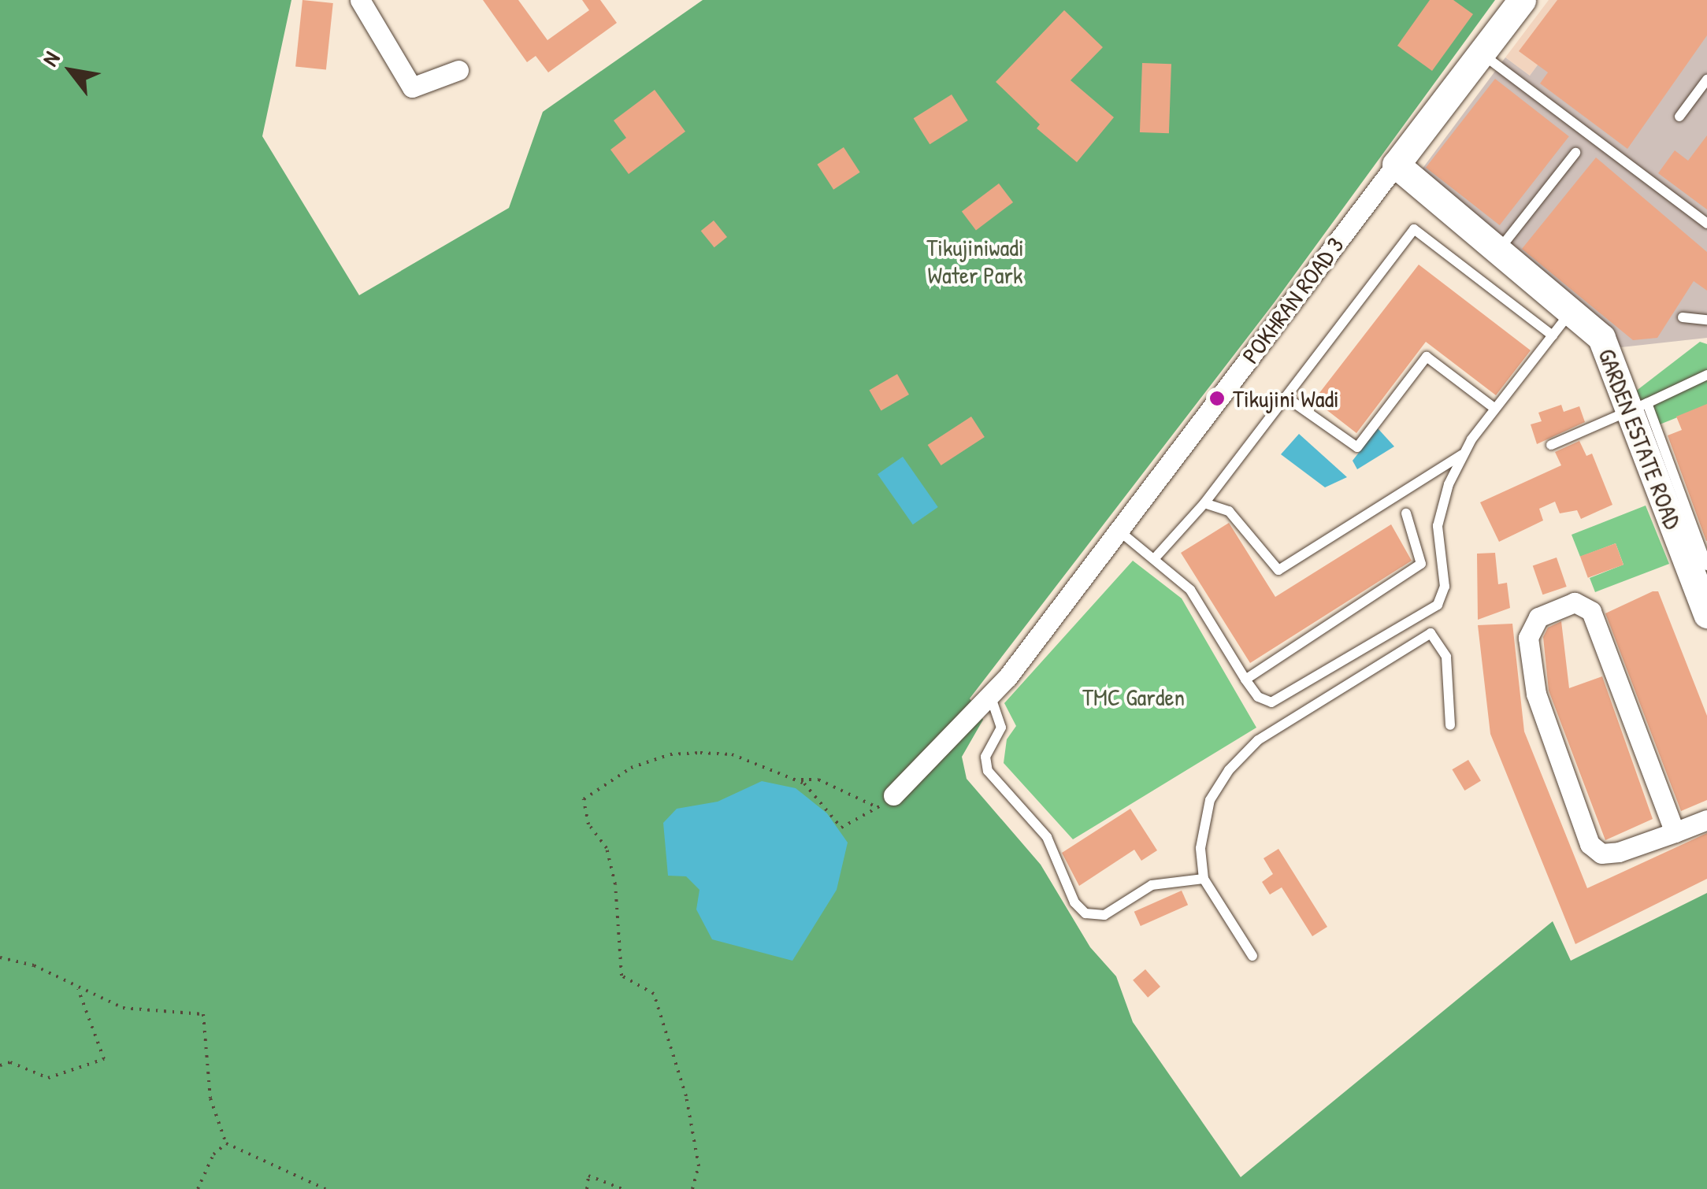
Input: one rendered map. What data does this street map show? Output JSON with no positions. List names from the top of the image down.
{
  "streets": {
    "street": ["POKHRAN ROAD 3", "GARDEN ESTATE ROAD"]
  },
  "crossings": [
    ["POKHRAN ROAD 3", "GARDEN ESTATE ROAD"]
  ],
  "parks": ["Tikujiniwadi Water Park", "TMC Garden"],
  "places": ["Tikujini Wadi"],
  "north": "top left"
}
